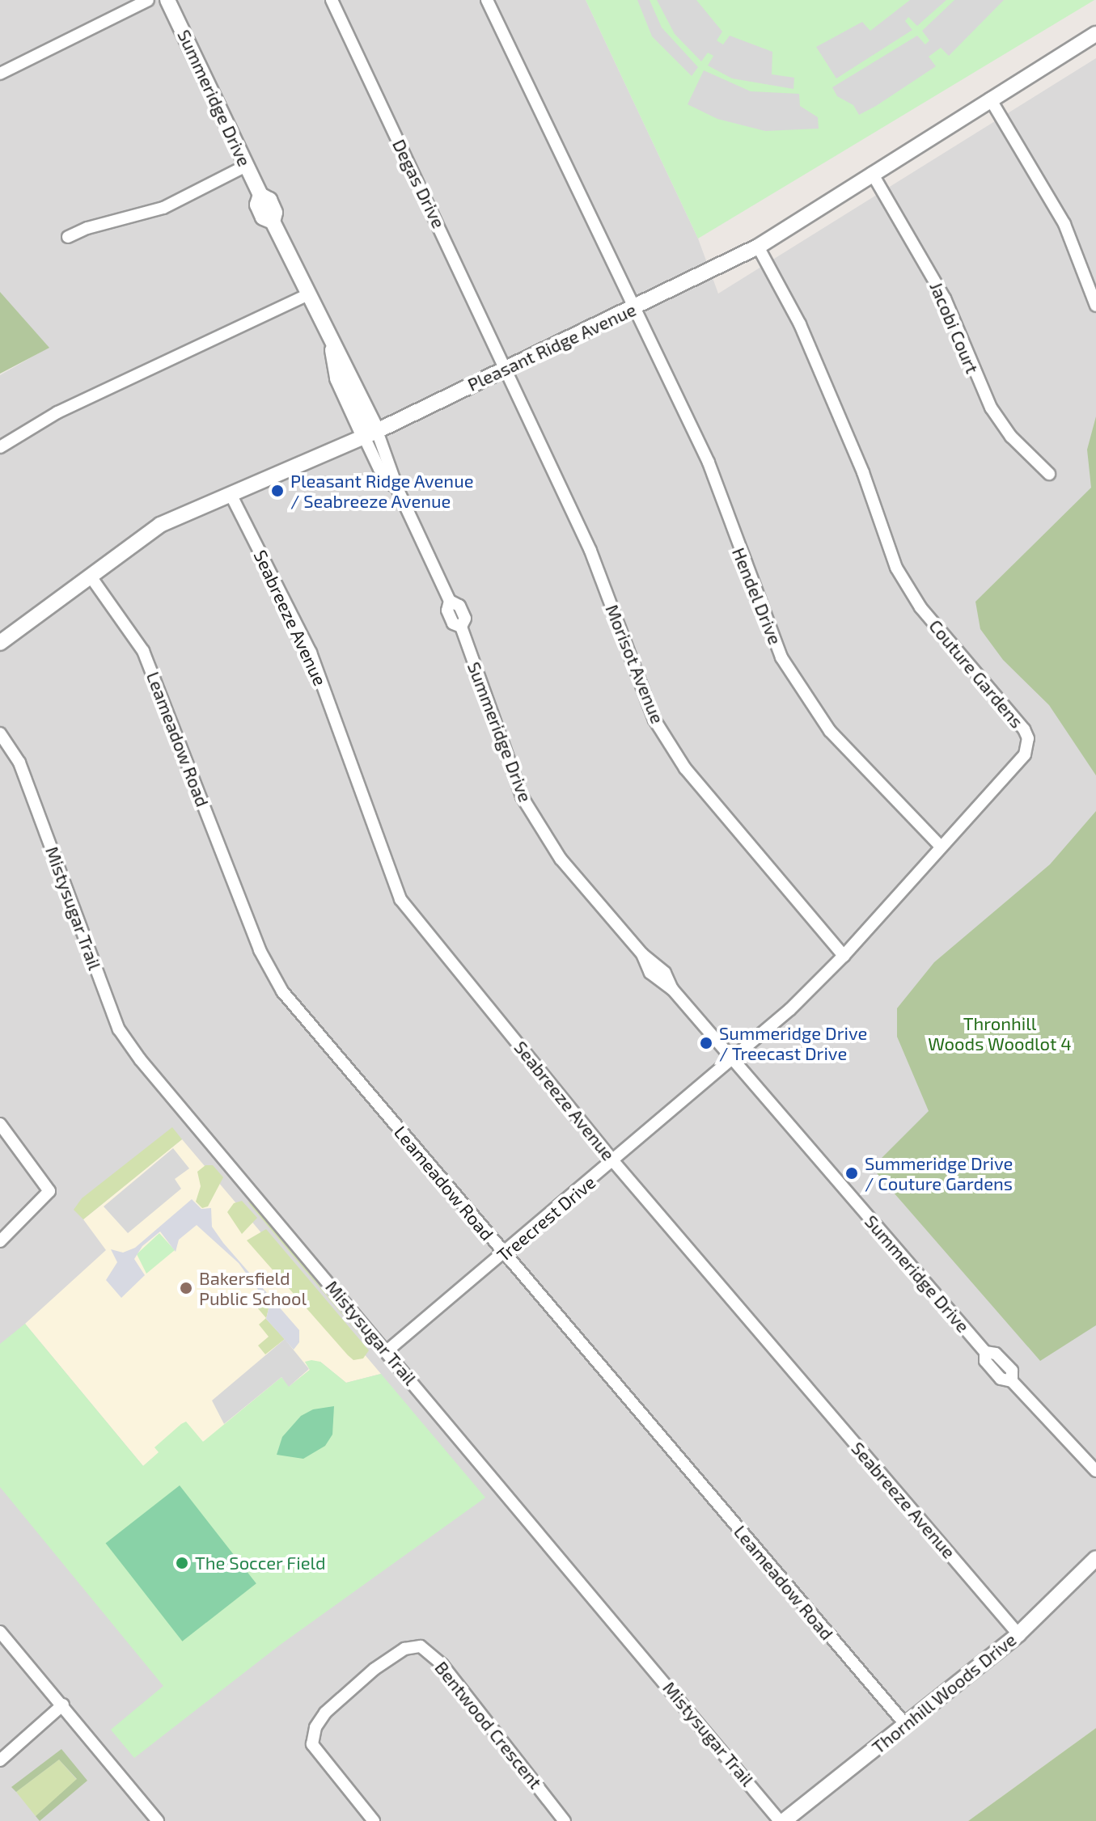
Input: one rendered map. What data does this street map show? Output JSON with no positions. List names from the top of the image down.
{
  "streets": {
    "street": [
      "Summeridge Drive",
      "Degas Drive",
      "Jacobi Court",
      "Pleasant Ridge Avenue",
      "Hendel Drive",
      "Seabreeze Avenue",
      "Morisot Avenue",
      "Couture Gardens",
      "Leameadow Road",
      "Mistysugar Trail",
      "Treecrest Drive",
      "Thornhill Woods Drive",
      "Bentwood Crescent"
    ]
  },
  "crossings": [
    ["Summeridge Drive", "Pleasant Ridge Avenue"],
    ["Summeridge Drive", "Couture Gardens"],
    ["Summeridge Drive", "Treecrest Drive"],
    ["Degas Drive", "Pleasant Ridge Avenue"],
    ["Degas Drive", "Morisot Avenue"],
    ["Jacobi Court", "Pleasant Ridge Avenue"],
    ["Pleasant Ridge Avenue", "Hendel Drive"],
    ["Pleasant Ridge Avenue", "Seabreeze Avenue"],
    ["Pleasant Ridge Avenue", "Morisot Avenue"],
    ["Pleasant Ridge Avenue", "Couture Gardens"],
    ["Pleasant Ridge Avenue", "Leameadow Road"],
    ["Hendel Drive", "Couture Gardens"],
    ["Seabreeze Avenue", "Treecrest Drive"],
    ["Seabreeze Avenue", "Thornhill Woods Drive"],
    ["Morisot Avenue", "Couture Gardens"],
    ["Couture Gardens", "Treecrest Drive"],
    ["Leameadow Road", "Treecrest Drive"],
    ["Leameadow Road", "Thornhill Woods Drive"],
    ["Mistysugar Trail", "Treecrest Drive"],
    ["Mistysugar Trail", "Thornhill Woods Drive"]
  ],
  "parks": ["Thronhill Woods Woodlot 4"],
  "places": [
    "Pleasant Ridge Avenue / Seabreeze Avenue",
    "Summeridge Drive / Treecast Drive",
    "Summeridge Drive / Couture Gardens",
    "Bakersfield Public School",
    "The Soccer Field"
  ]
}
